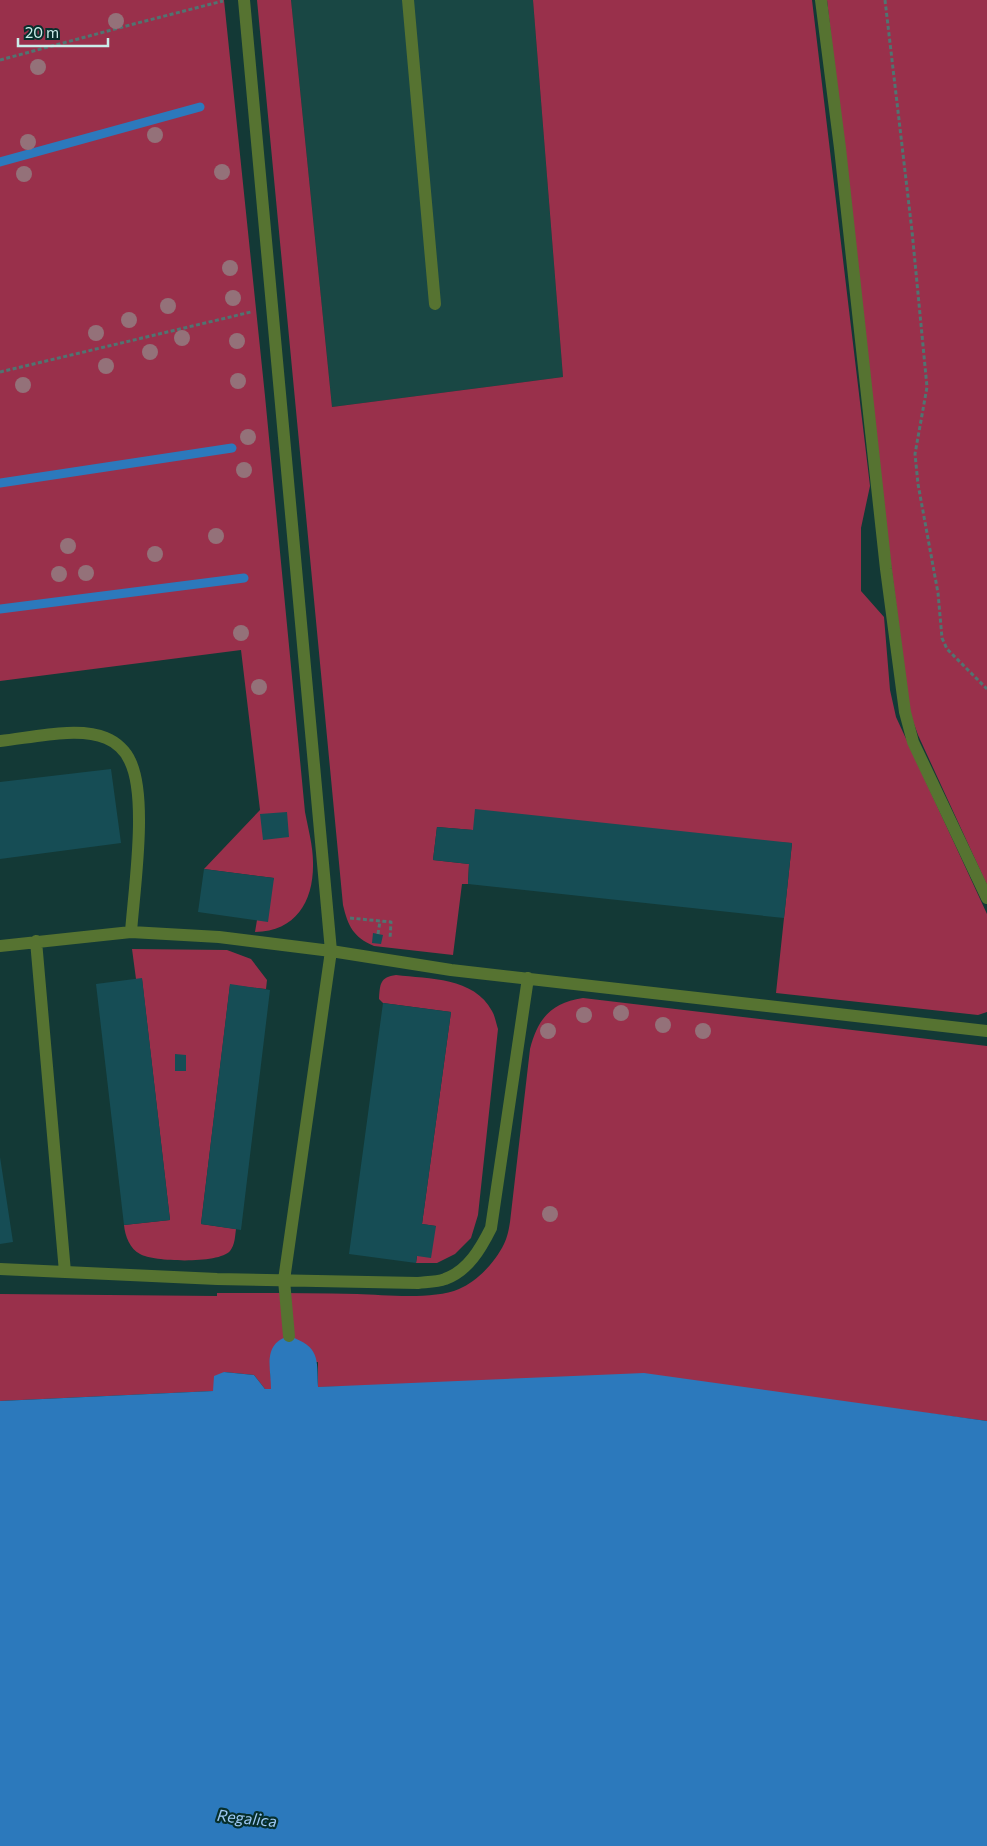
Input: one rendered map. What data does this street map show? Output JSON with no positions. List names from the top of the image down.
{
  "water": ["Regalica"],
  "scale_bar": "20 m"
}
